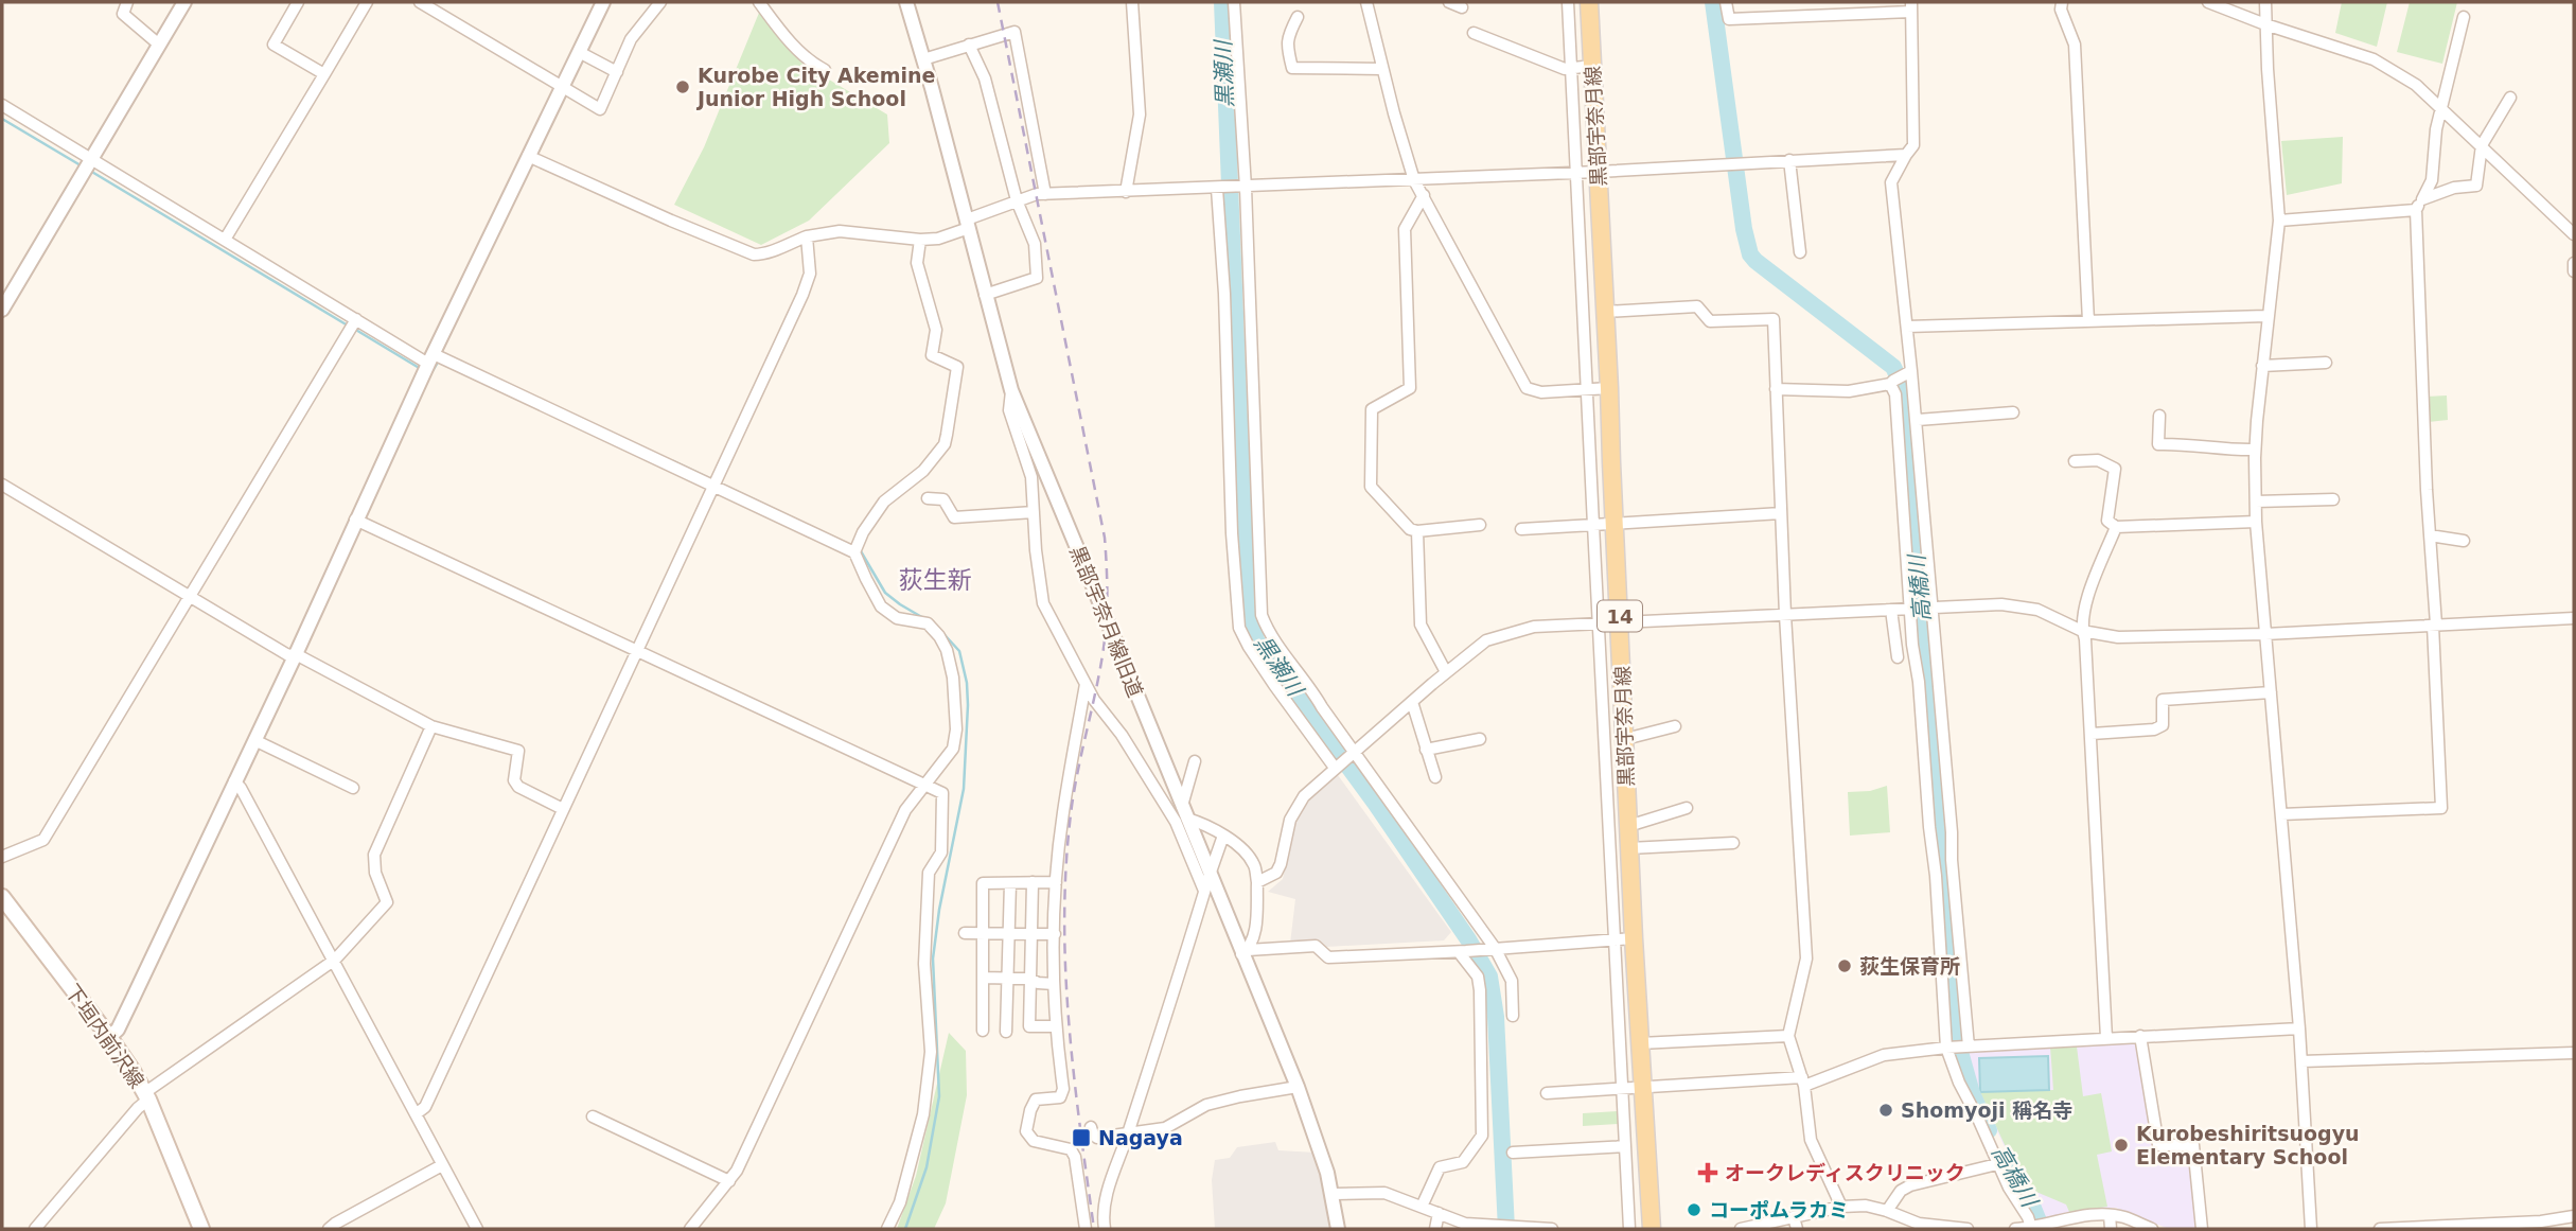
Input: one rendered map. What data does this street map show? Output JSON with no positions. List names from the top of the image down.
{
  "streets": {
    "main road": ["黒部宇奈月線", "14", "下垣内前沢線"],
    "street": ["黒部宇奈月線旧道"]
  },
  "districts": ["荻生新"],
  "water": ["黒瀬川", "高橋川"],
  "places": {
    "other": [
      "Kurobe City Akemine Junior High School",
      "荻生保育所",
      "Shomyoji 稱名寺",
      "Kurobeshiritsuogyu Elementary School",
      "コーポムラカミ"
    ],
    "transit": ["Nagaya"],
    "health": ["オークレディスクリニック"]
  }
}
